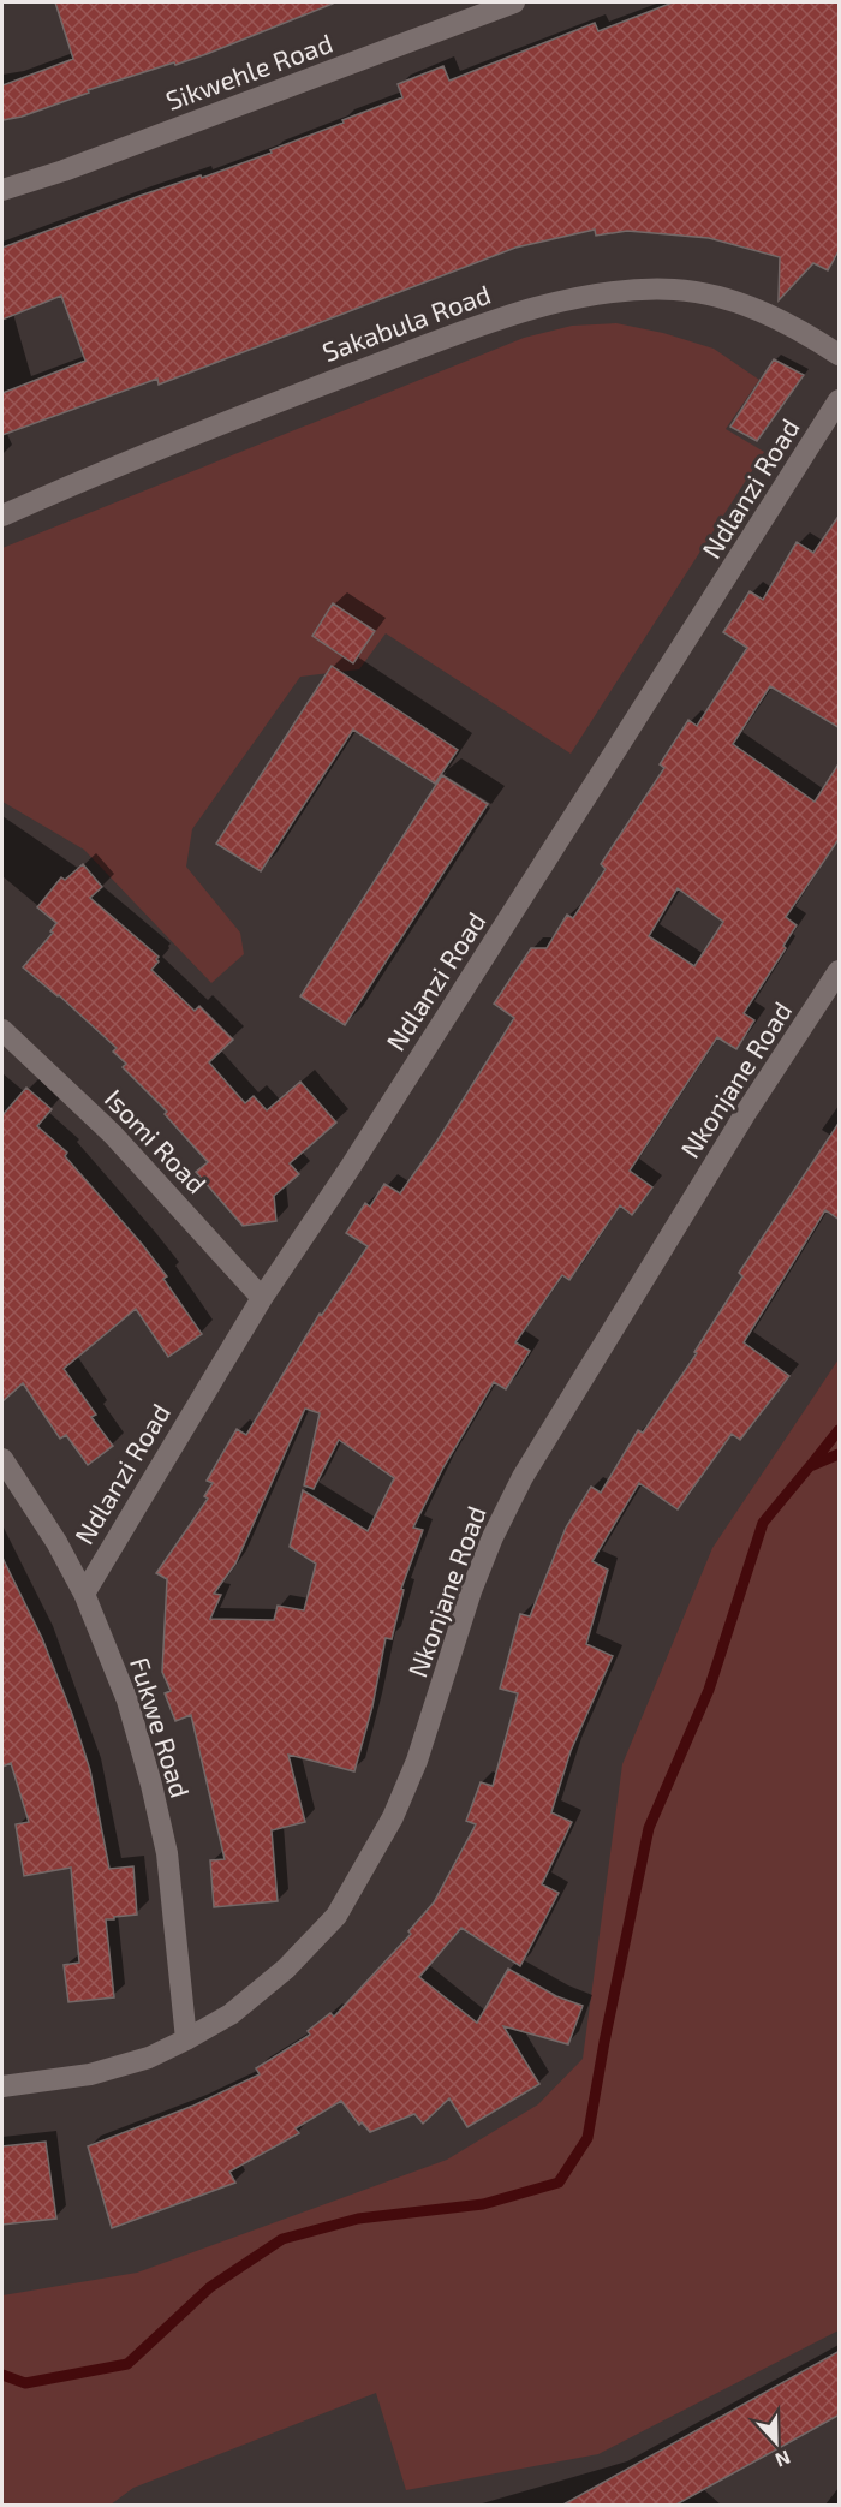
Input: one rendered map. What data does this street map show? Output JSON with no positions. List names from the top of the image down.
{
  "streets": {
    "street": [
      "Sikwehle Road",
      "Sakabula Road",
      "Ndlanzi Road",
      "Nkonjane Road",
      "Isomi Road",
      "Fukwe Road"
    ]
  },
  "crossings": [
    ["Ndlanzi Road", "Isomi Road"],
    ["Ndlanzi Road", "Fukwe Road"],
    ["Nkonjane Road", "Fukwe Road"]
  ],
  "north": "bottom"
}
